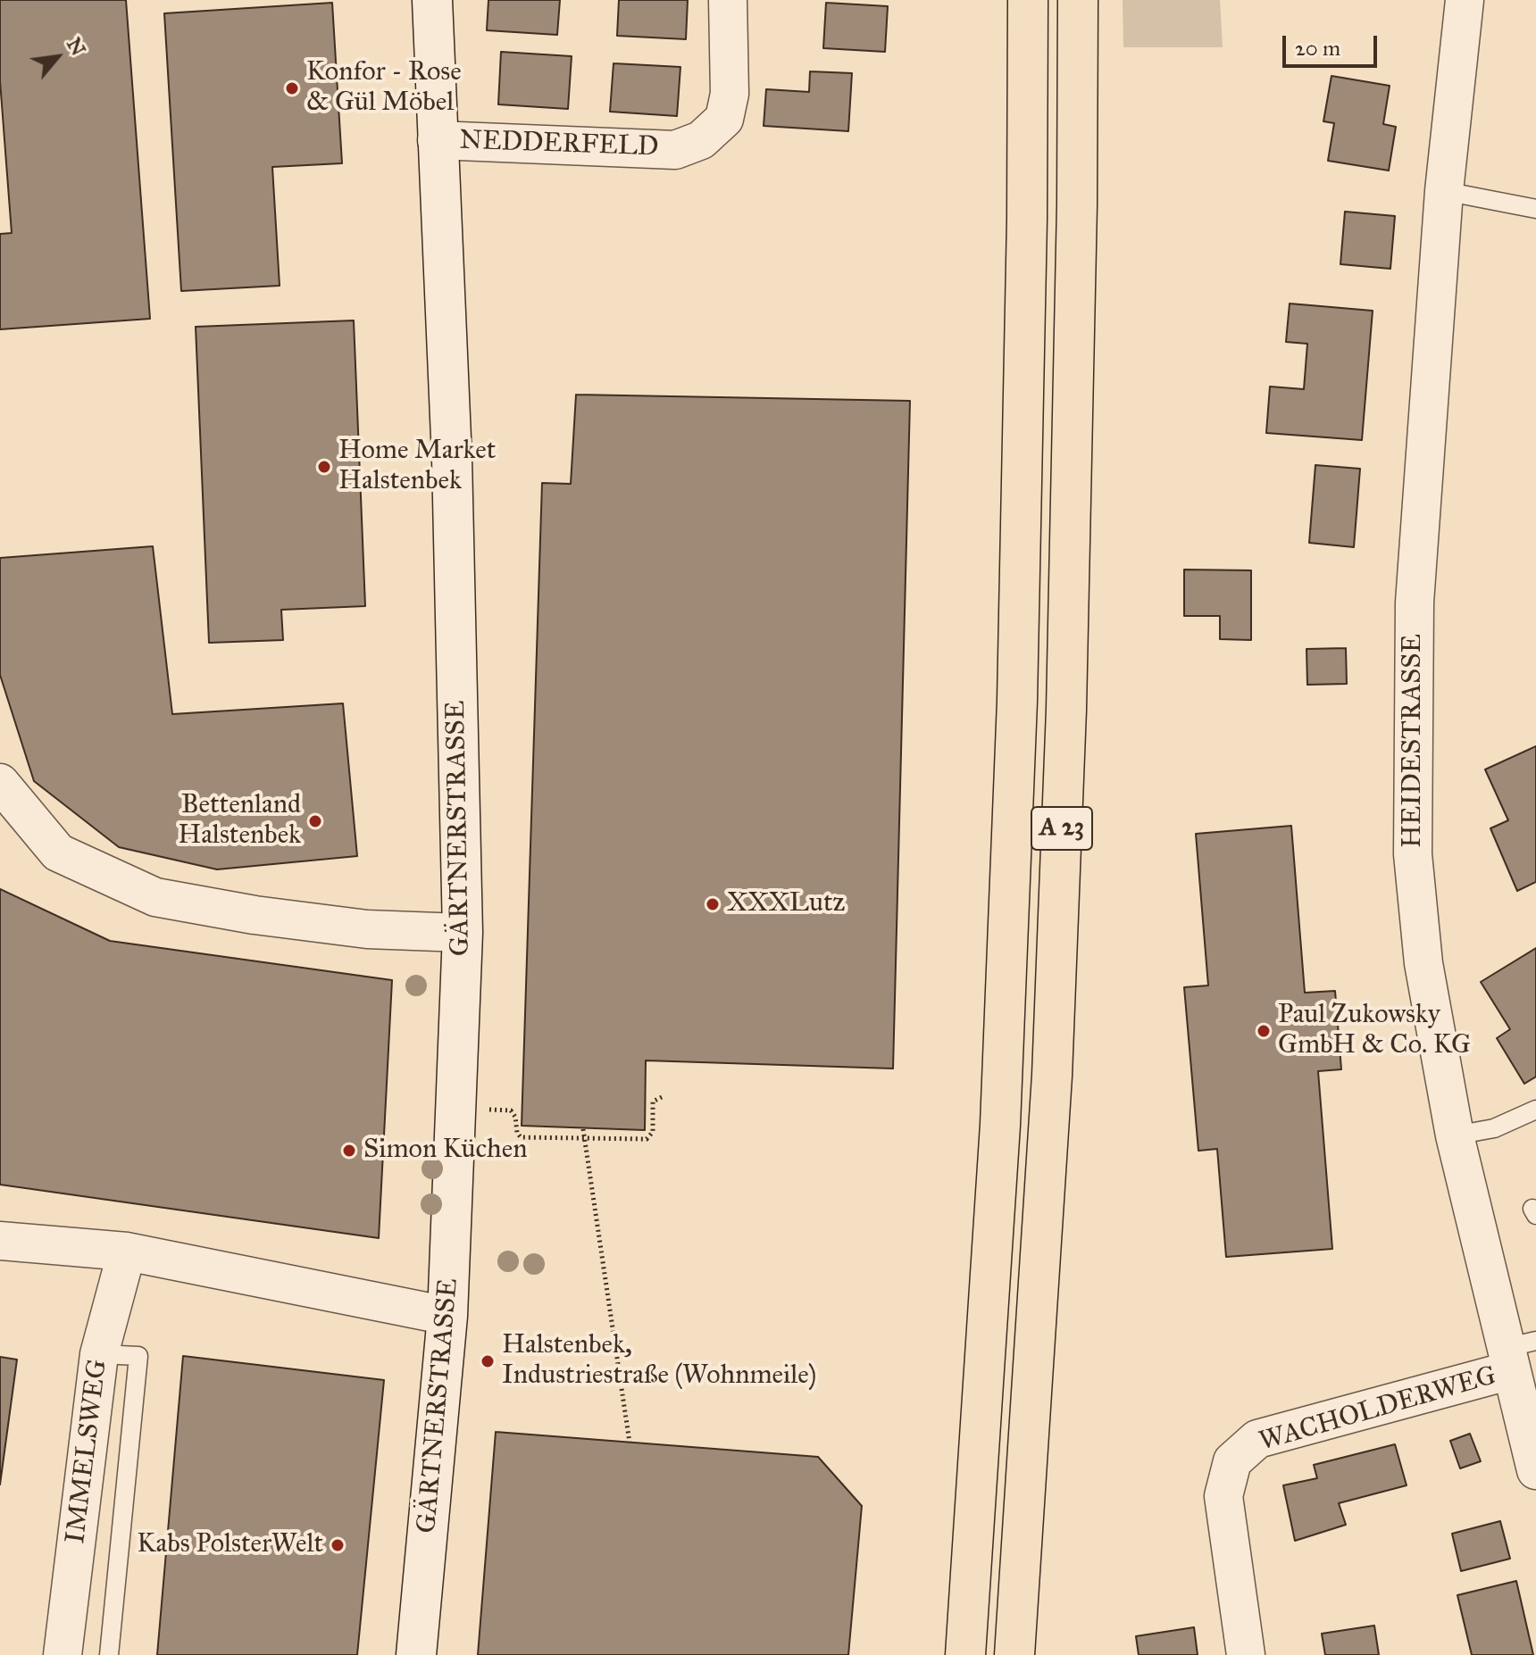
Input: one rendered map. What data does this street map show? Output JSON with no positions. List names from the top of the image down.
{
  "streets": {
    "highway": ["A 23"],
    "street": [
      "NEDDERFELD",
      "HEIDESTRASSE",
      "GÄRTNERSTRASSE",
      "WACHOLDERWEG",
      "IMMELSWEG"
    ]
  },
  "crossings": [
    ["NEDDERFELD", "GÄRTNERSTRASSE"],
    ["HEIDESTRASSE", "WACHOLDERWEG"]
  ],
  "places": [
    "Konfor - Rose & Gül Möbel",
    "Home Market Halstenbek",
    "Bettenland Halstenbek",
    "XXXLutz",
    "Paul Zukowsky GmbH & Co. KG",
    "Simon Küchen",
    "Halstenbek, Industriestraße (Wohnmeile)",
    "Kabs PolsterWelt"
  ],
  "scale_bar": "20 m",
  "north": "top right"
}
